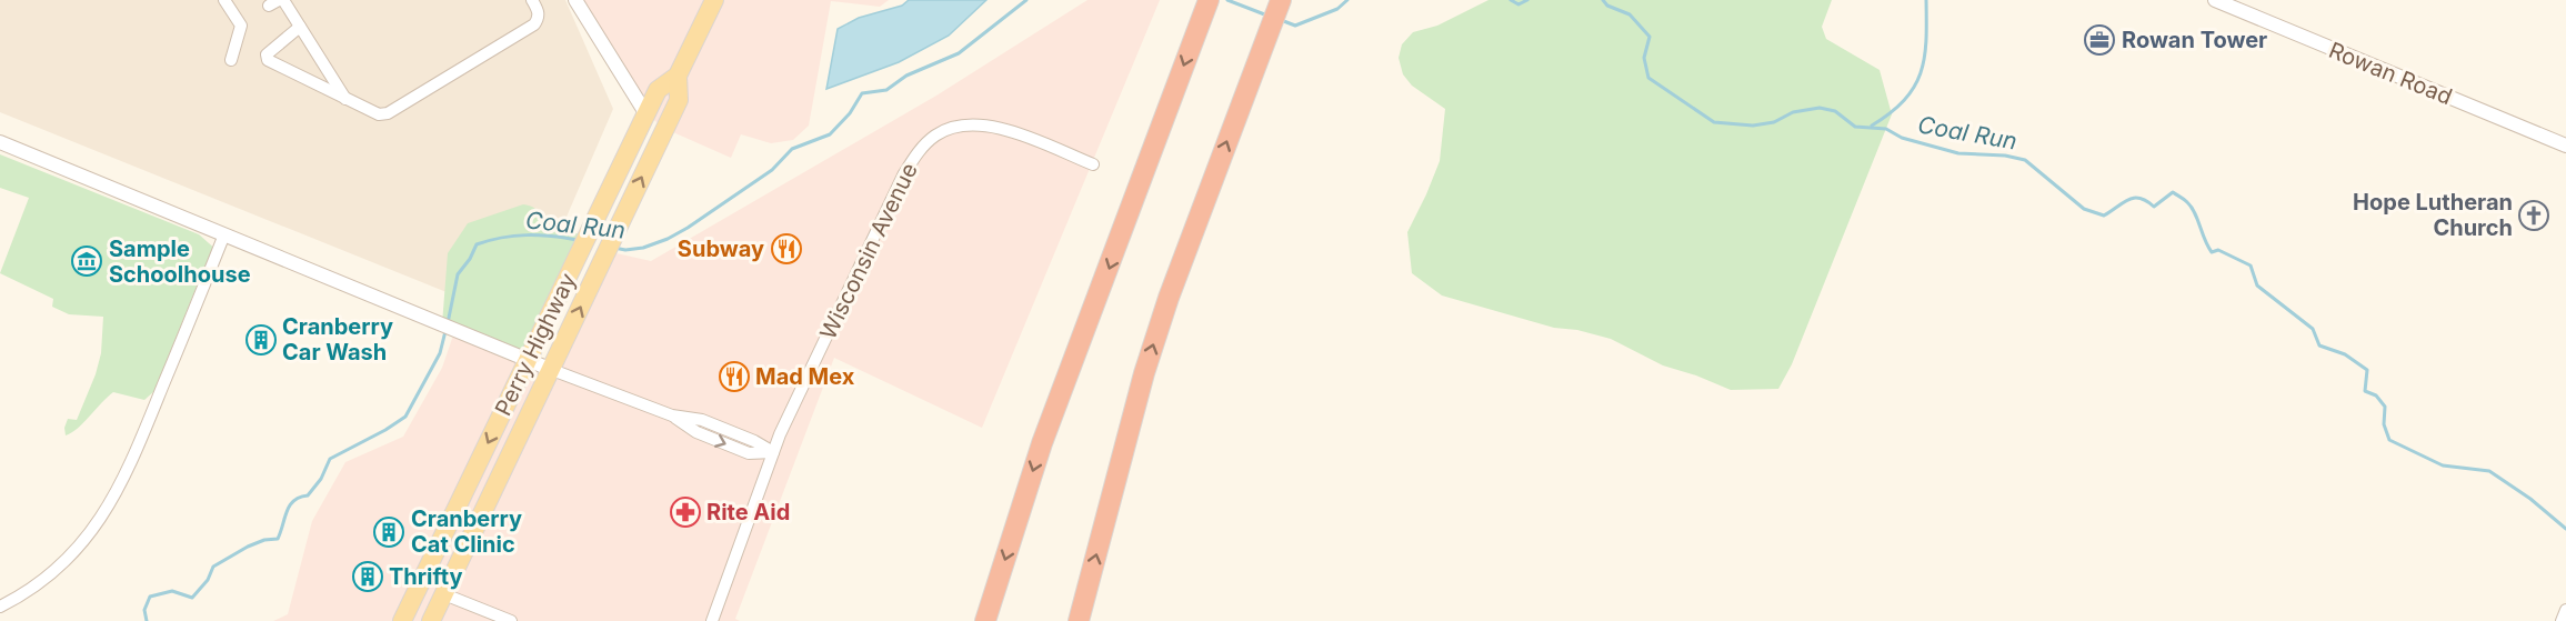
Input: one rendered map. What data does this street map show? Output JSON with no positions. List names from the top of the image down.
{
  "streets": {
    "main road": ["Perry Highway"],
    "street": ["Rowan Road", "Wisconsin Avenue"]
  },
  "water": ["Coal Run"],
  "places": {
    "office": ["Rowan Tower"],
    "church": ["Hope Lutheran Church"],
    "restaurant": ["Subway", "Mad Mex"],
    "museum": ["Sample Schoolhouse"],
    "building": ["Cranberry Car Wash", "Cranberry Cat Clinic", "Thrifty"],
    "pharmacy": ["Rite Aid"]
  }
}
